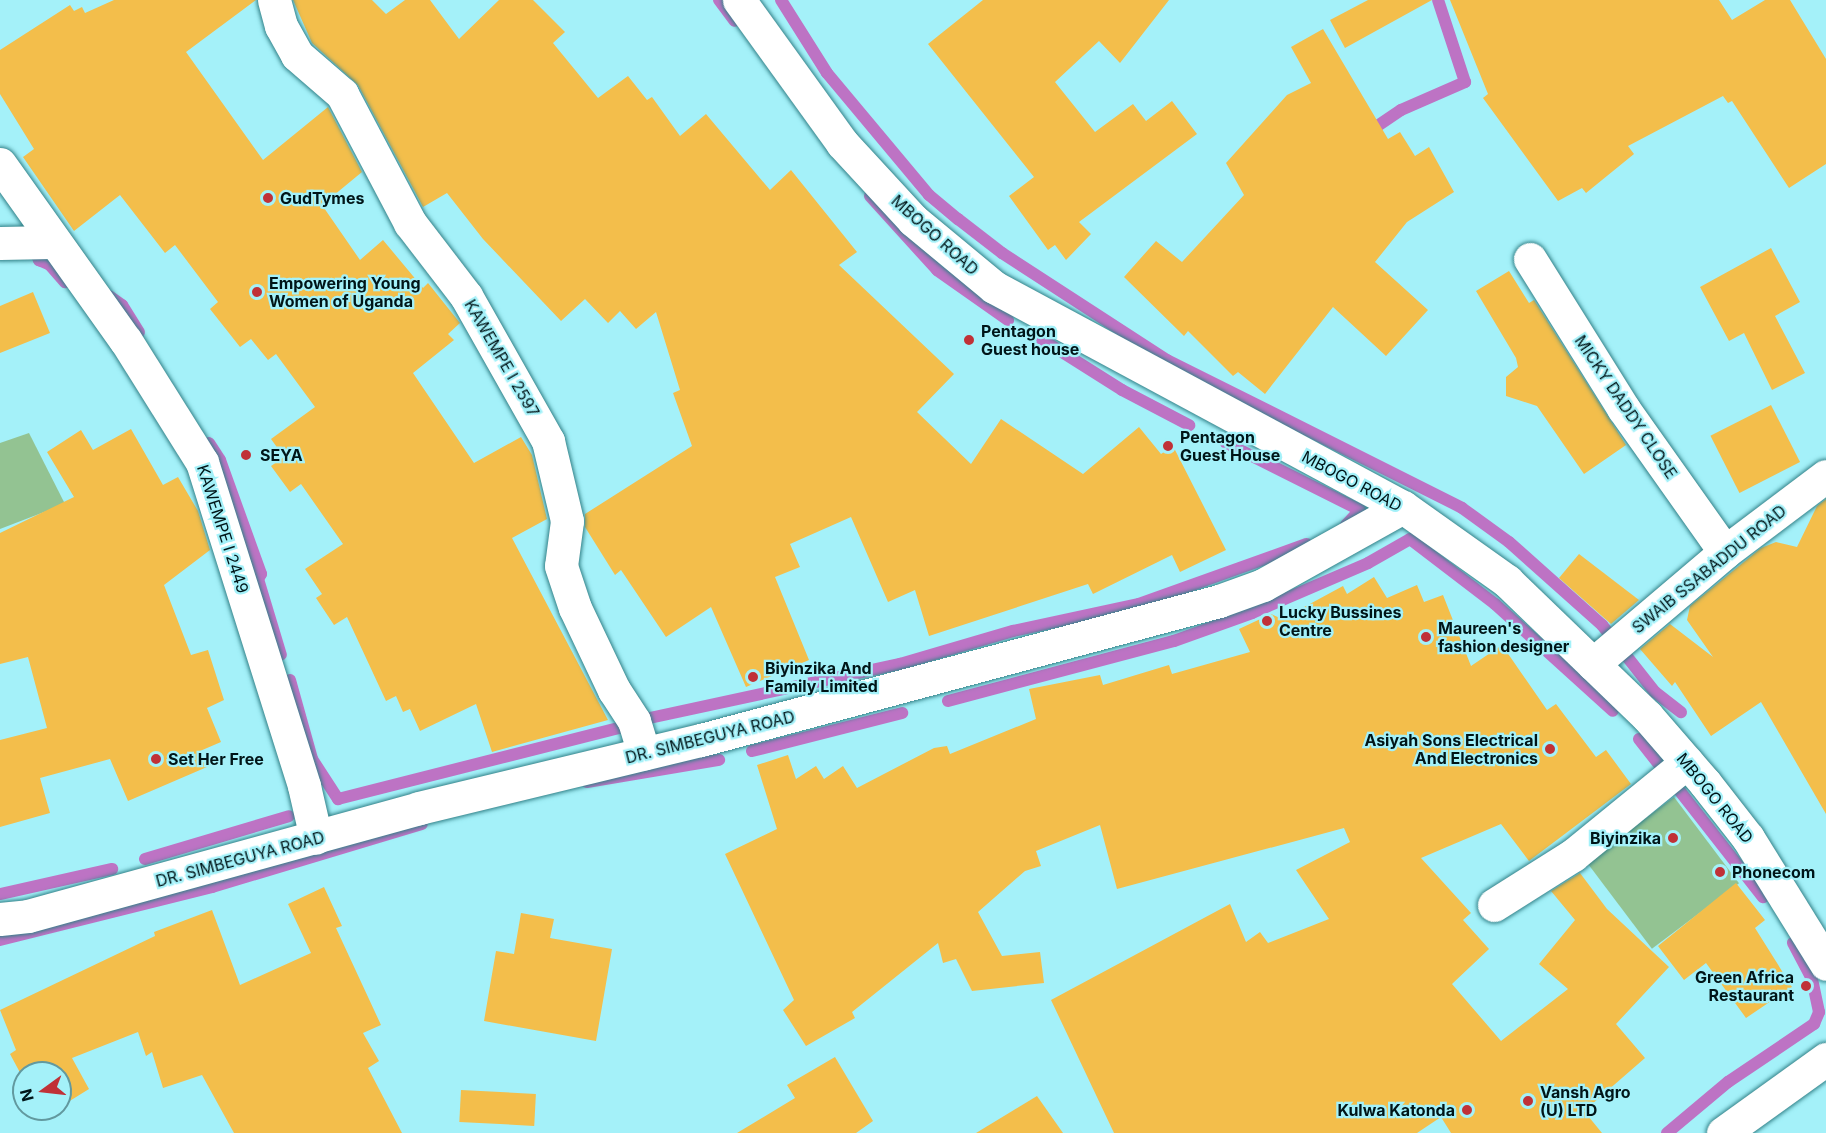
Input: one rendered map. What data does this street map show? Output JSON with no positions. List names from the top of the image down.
{
  "streets": {
    "street": [
      "MBOGO ROAD",
      "KAWEMPE I 2597",
      "MICKY DADDY CLOSE",
      "KAWEMPE I 2449",
      "SWAIB SSABADDU ROAD",
      "DR. SIMBEGUYA ROAD"
    ]
  },
  "crossings": [
    ["MBOGO ROAD", "SWAIB SSABADDU ROAD"],
    ["MBOGO ROAD", "DR. SIMBEGUYA ROAD"],
    ["KAWEMPE I 2597", "DR. SIMBEGUYA ROAD"],
    ["MICKY DADDY CLOSE", "SWAIB SSABADDU ROAD"],
    ["KAWEMPE I 2449", "DR. SIMBEGUYA ROAD"]
  ],
  "places": [
    "GudTymes",
    "Empowering Young Women of Uganda",
    "Pentagon Guest house",
    "Pentagon Guest House",
    "SEYA",
    "Lucky Bussines Centre",
    "Maureen's fashion designer",
    "Biyinzika And Family Limited",
    "Asiyah Sons Electrical And Electronics",
    "Set Her Free",
    "Biyinzika",
    "Phonecom",
    "Green Africa Restaurant",
    "Vansh Agro (U) LTD",
    "Kulwa Katonda"
  ],
  "north": "left"
}
